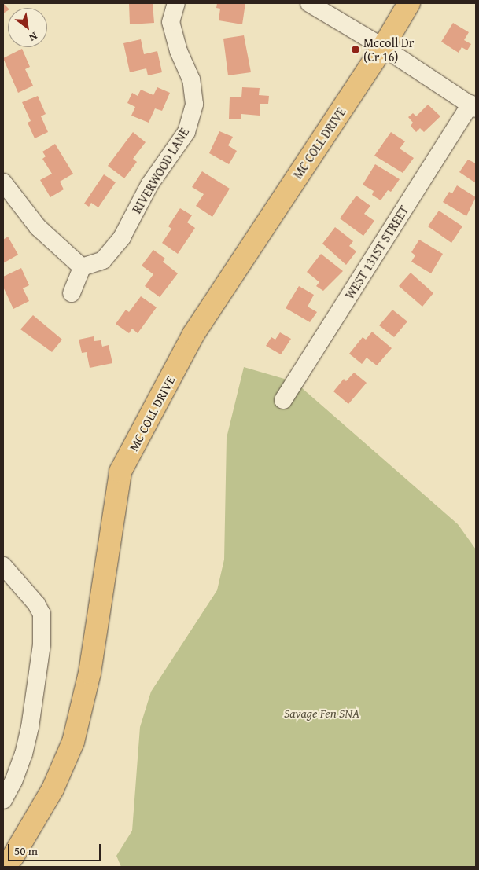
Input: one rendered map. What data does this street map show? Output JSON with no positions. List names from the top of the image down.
{
  "streets": {
    "main road": ["MC COLL DRIVE"],
    "street": ["RIVERWOOD LANE", "WEST 131ST STREET"]
  },
  "parks": ["Savage Fen SNA"],
  "places": ["Mccoll Dr (Cr 16)"],
  "scale_bar": "50 m",
  "north": "bottom right"
}
